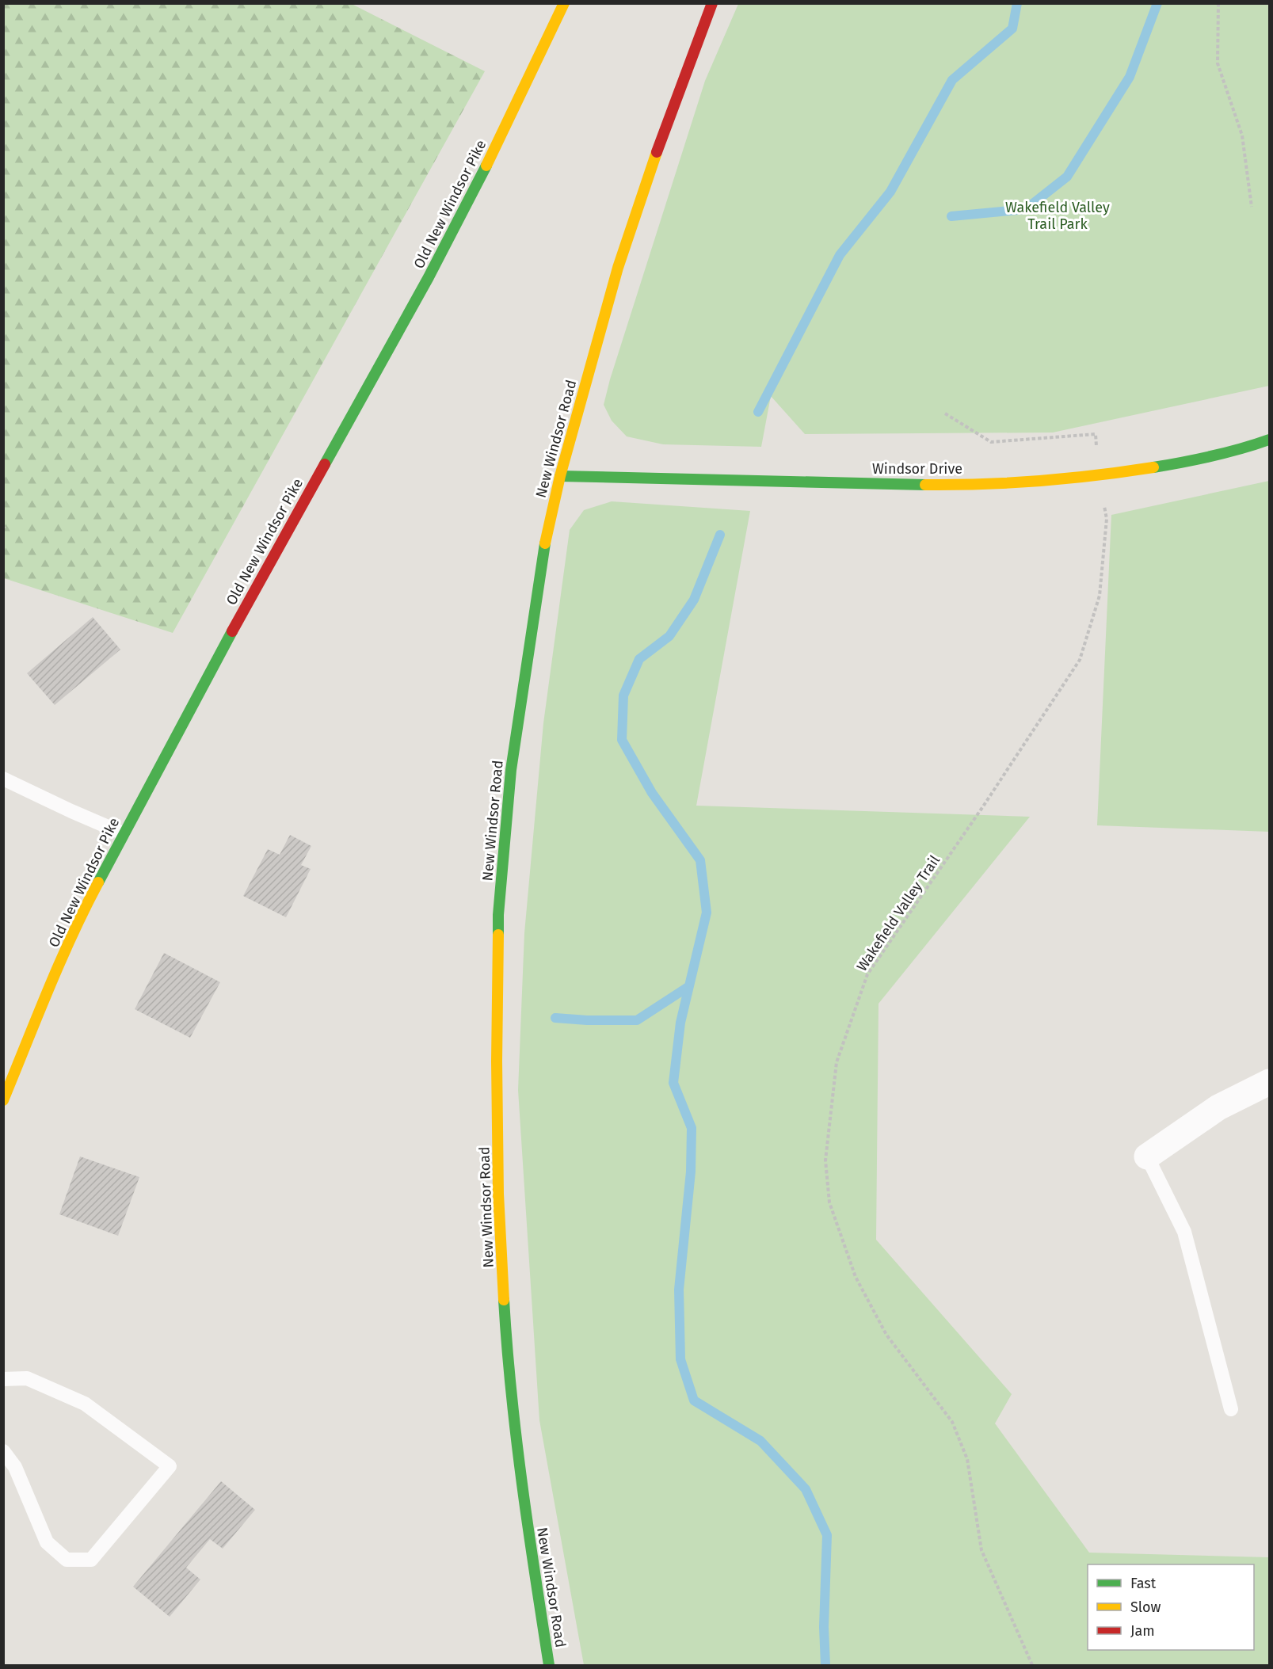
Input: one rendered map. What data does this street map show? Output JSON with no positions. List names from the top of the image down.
{
  "streets": {
    "street": ["Old New Windsor Pike", "New Windsor Road", "Windsor Drive"],
    "path": ["Wakefield Valley Trail"]
  },
  "crossings": [
    ["New Windsor Road", "Windsor Drive"],
    ["Windsor Drive", "Wakefield Valley Trail"]
  ],
  "parks": ["Wakefield Valley Trail Park"],
  "legend": ["Fast", "Slow", "Jam"]
}
